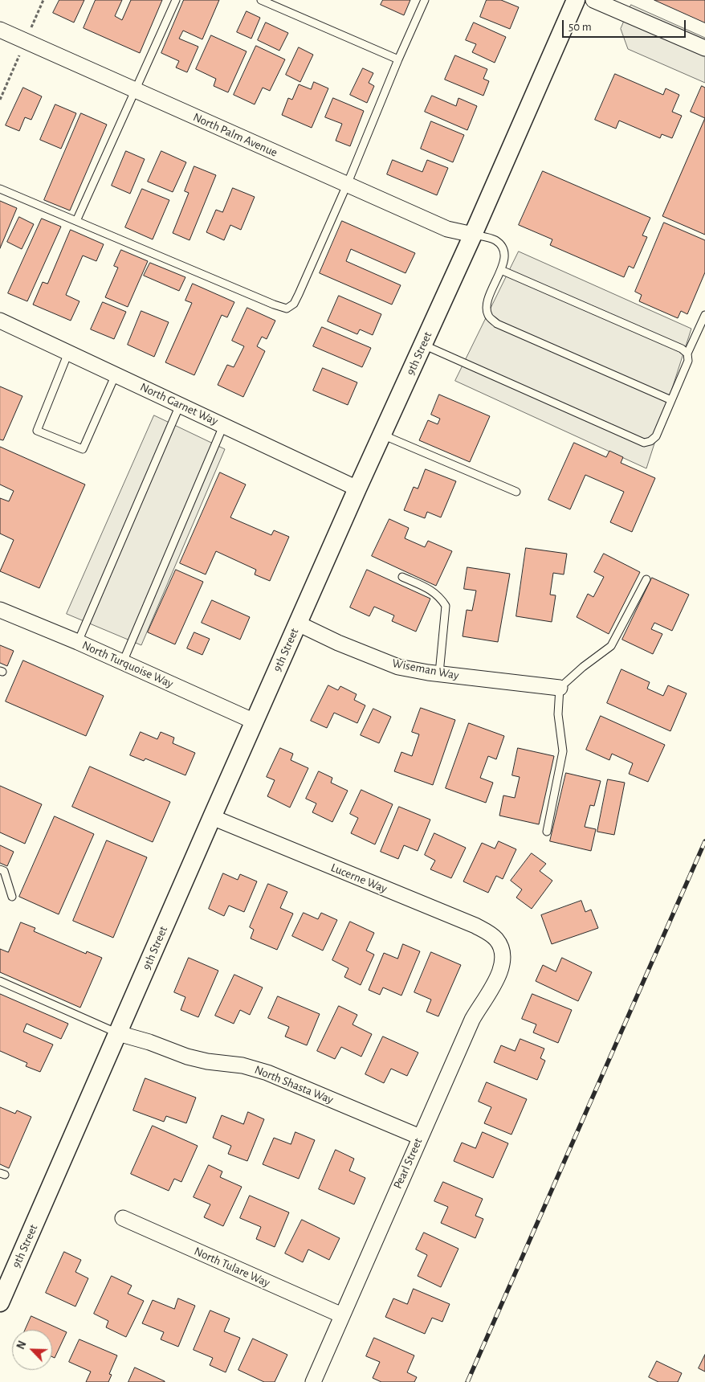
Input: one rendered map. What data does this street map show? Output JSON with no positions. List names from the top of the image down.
{
  "streets": {
    "street": [
      "North Palm Avenue",
      "9th Street",
      "North Garnet Way",
      "North Turquoise Way",
      "Wiseman Way",
      "Lucerne Way",
      "North Shasta Way",
      "Pearl Street",
      "North Tulare Way"
    ]
  },
  "crossings": [
    ["North Palm Avenue", "9th Street"],
    ["9th Street", "North Garnet Way"],
    ["9th Street", "North Turquoise Way"],
    ["9th Street", "Wiseman Way"],
    ["9th Street", "Lucerne Way"],
    ["9th Street", "North Shasta Way"],
    ["Lucerne Way", "Pearl Street"],
    ["North Shasta Way", "Pearl Street"],
    ["Pearl Street", "North Tulare Way"]
  ],
  "scale_bar": "50 m",
  "north": "top left"
}
